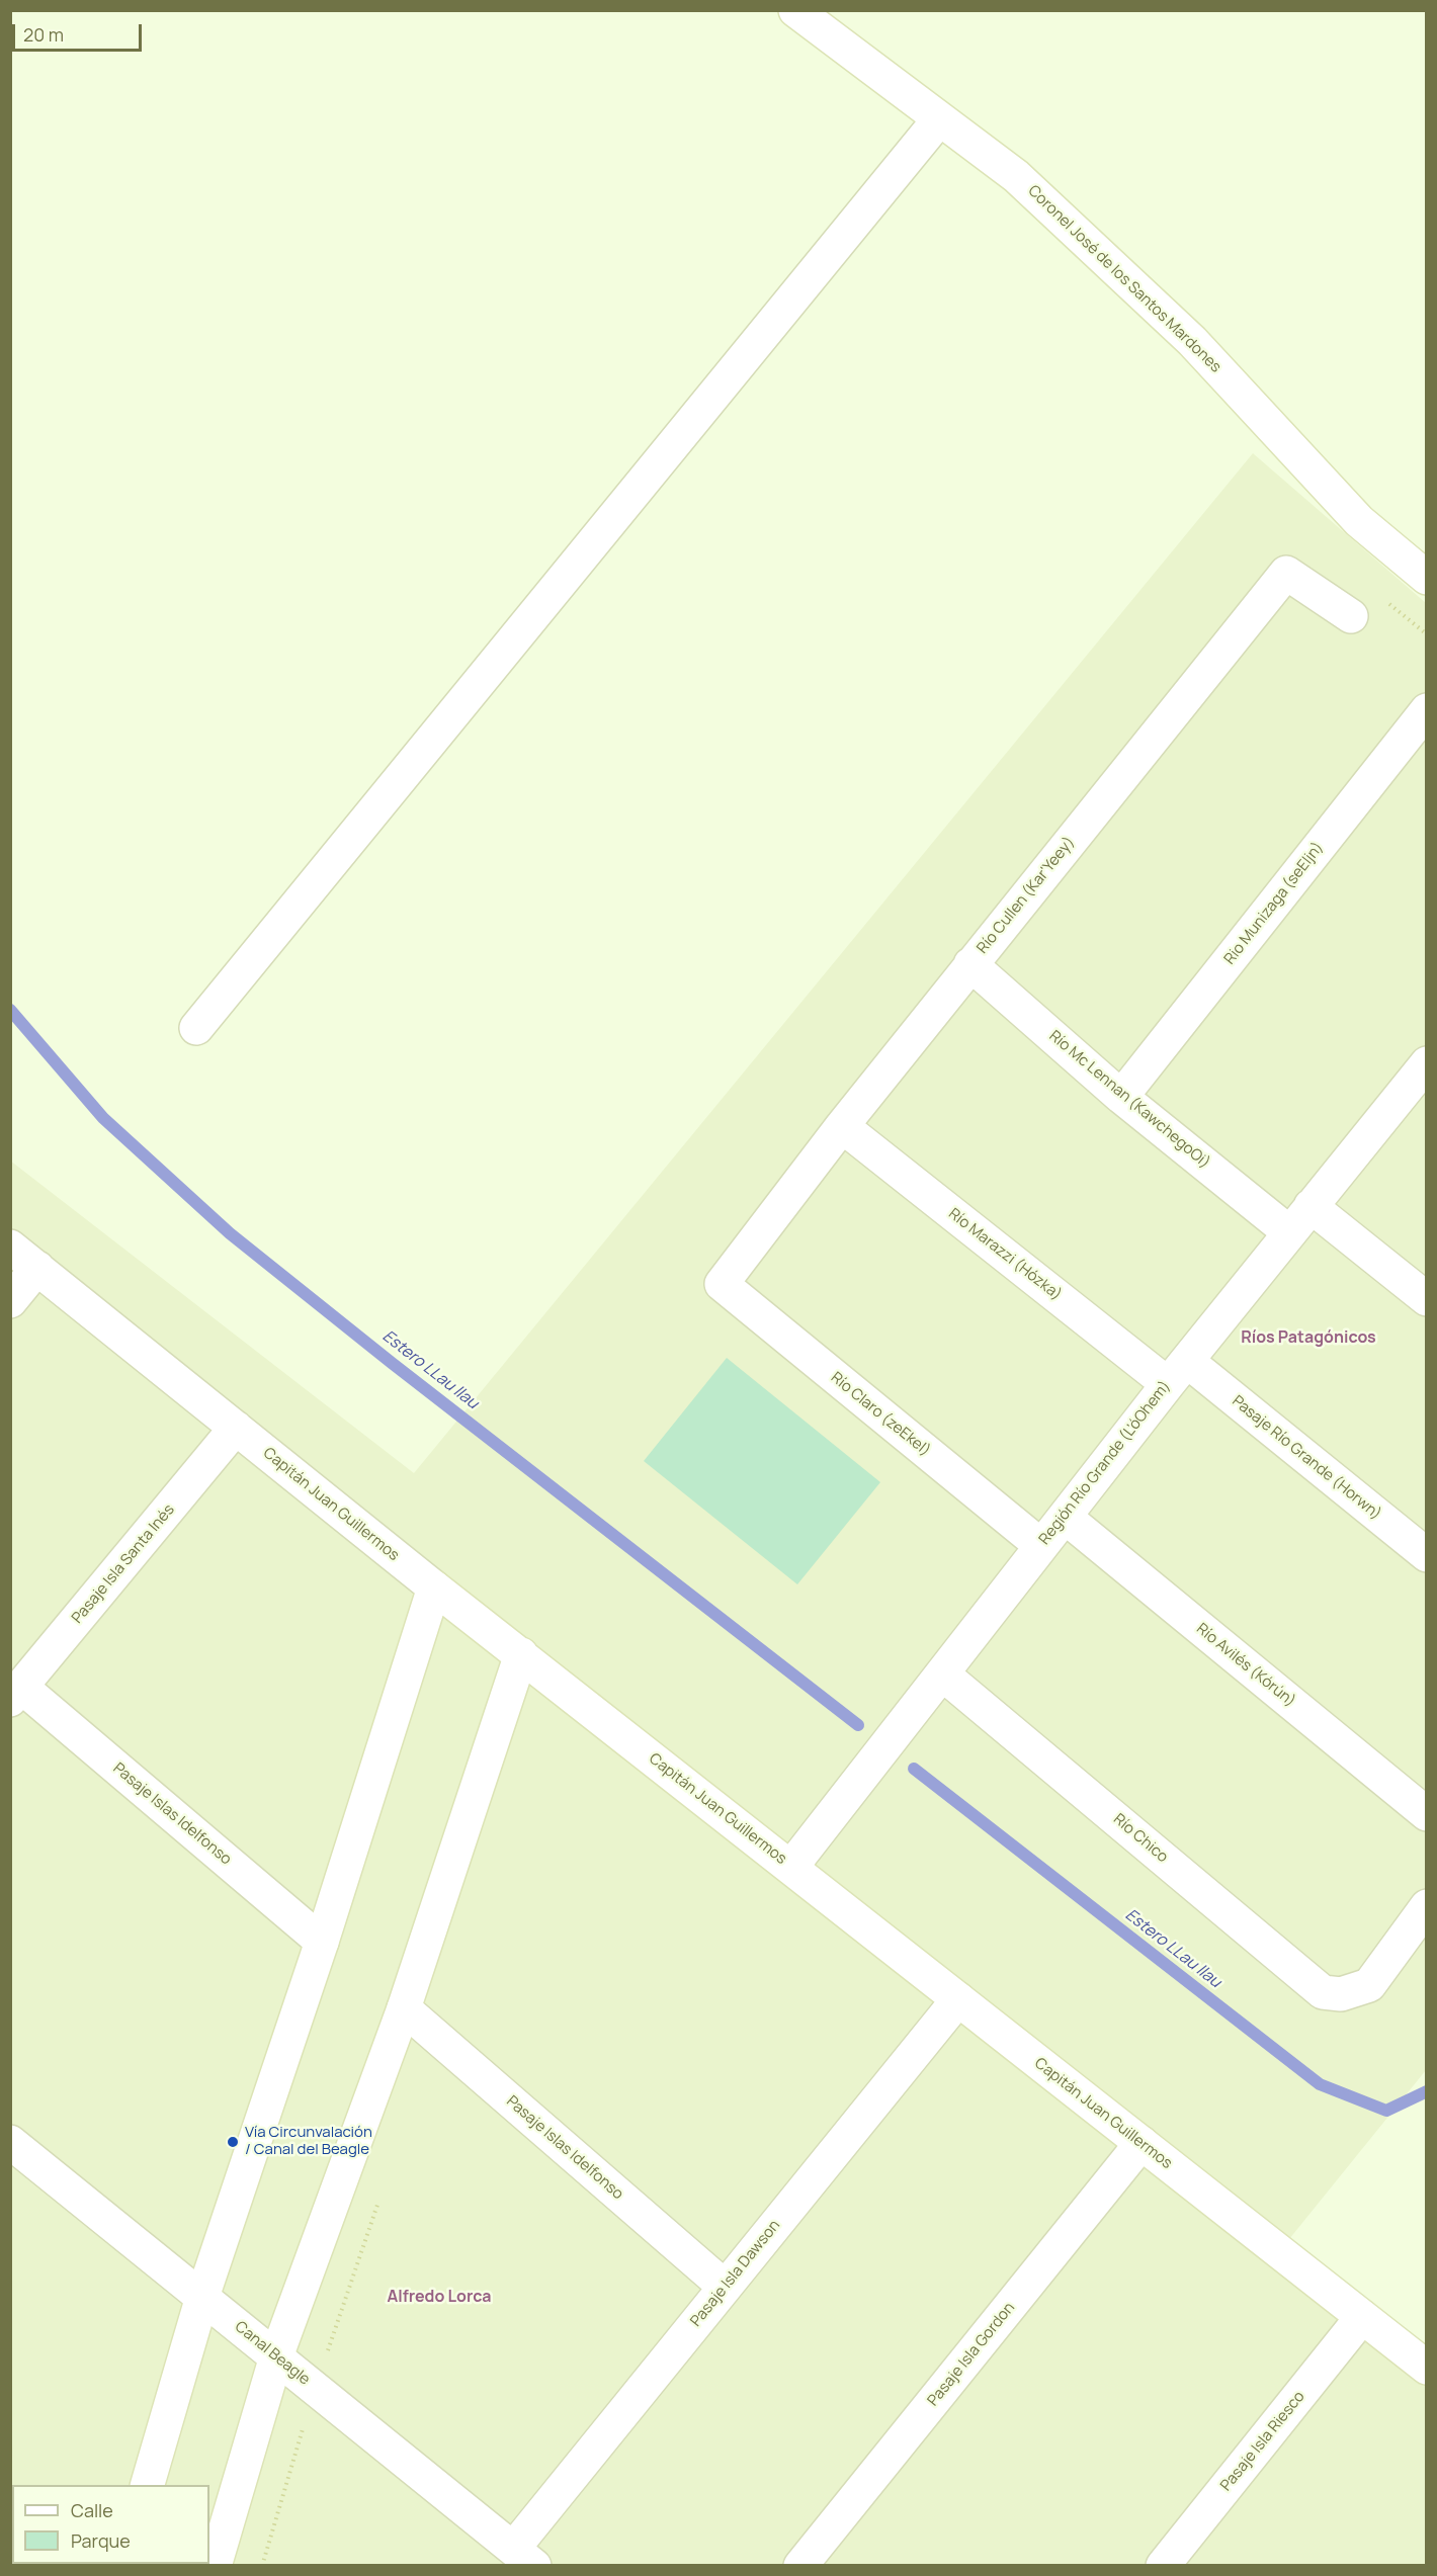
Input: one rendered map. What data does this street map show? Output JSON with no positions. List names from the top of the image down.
{
  "streets": {
    "street": [
      "Coronel José de los Santos Mardones",
      "Río Cullen (Kar'Yeey)",
      "Rio Munizaga (seEljn)",
      "Río Mc Lennan (KawchegoOi)",
      "Río Marazzi (Hózka)",
      "Río Claro (zeEkel)",
      "Pasaje Río Grande (Horwn)",
      "Región Río Grande (L'óOhem)",
      "Capitán Juan Guillermos",
      "Pasaje Isla Santa Inés",
      "Río Avilés (Kórún)",
      "Pasaje Islas Idelfonso",
      "Río Chico",
      "Pasaje Isla Dawson",
      "Canal Beagle",
      "Pasaje Isla Gordon",
      "Pasaje Isla Riesco"
    ]
  },
  "crossings": [
    ["Río Cullen (Kar'Yeey)", "Río Mc Lennan (KawchegoOi)"],
    ["Río Cullen (Kar'Yeey)", "Río Marazzi (Hózka)"],
    ["Río Cullen (Kar'Yeey)", "Río Claro (zeEkel)"],
    ["Rio Munizaga (seEljn)", "Río Mc Lennan (KawchegoOi)"],
    ["Río Mc Lennan (KawchegoOi)", "Región Río Grande (L'óOhem)"],
    ["Río Marazzi (Hózka)", "Pasaje Río Grande (Horwn)"],
    ["Río Marazzi (Hózka)", "Región Río Grande (L'óOhem)"],
    ["Río Claro (zeEkel)", "Región Río Grande (L'óOhem)"],
    ["Pasaje Río Grande (Horwn)", "Región Río Grande (L'óOhem)"],
    ["Región Río Grande (L'óOhem)", "Capitán Juan Guillermos"],
    ["Región Río Grande (L'óOhem)", "Río Avilés (Kórún)"],
    ["Región Río Grande (L'óOhem)", "Río Chico"],
    ["Capitán Juan Guillermos", "Pasaje Isla Santa Inés"],
    ["Capitán Juan Guillermos", "Pasaje Isla Dawson"],
    ["Capitán Juan Guillermos", "Pasaje Isla Gordon"],
    ["Capitán Juan Guillermos", "Pasaje Isla Riesco"],
    ["Pasaje Isla Santa Inés", "Pasaje Islas Idelfonso"],
    ["Pasaje Islas Idelfonso", "Pasaje Isla Dawson"],
    ["Pasaje Isla Dawson", "Canal Beagle"]
  ],
  "districts": ["Ríos Patagónicos", "Alfredo Lorca"],
  "water": ["Estero LLau llau"],
  "places": ["Vía Circunvalación / Canal del Beagle"],
  "legend": ["Calle", "Parque"],
  "scale_bar": "20 m"
}
